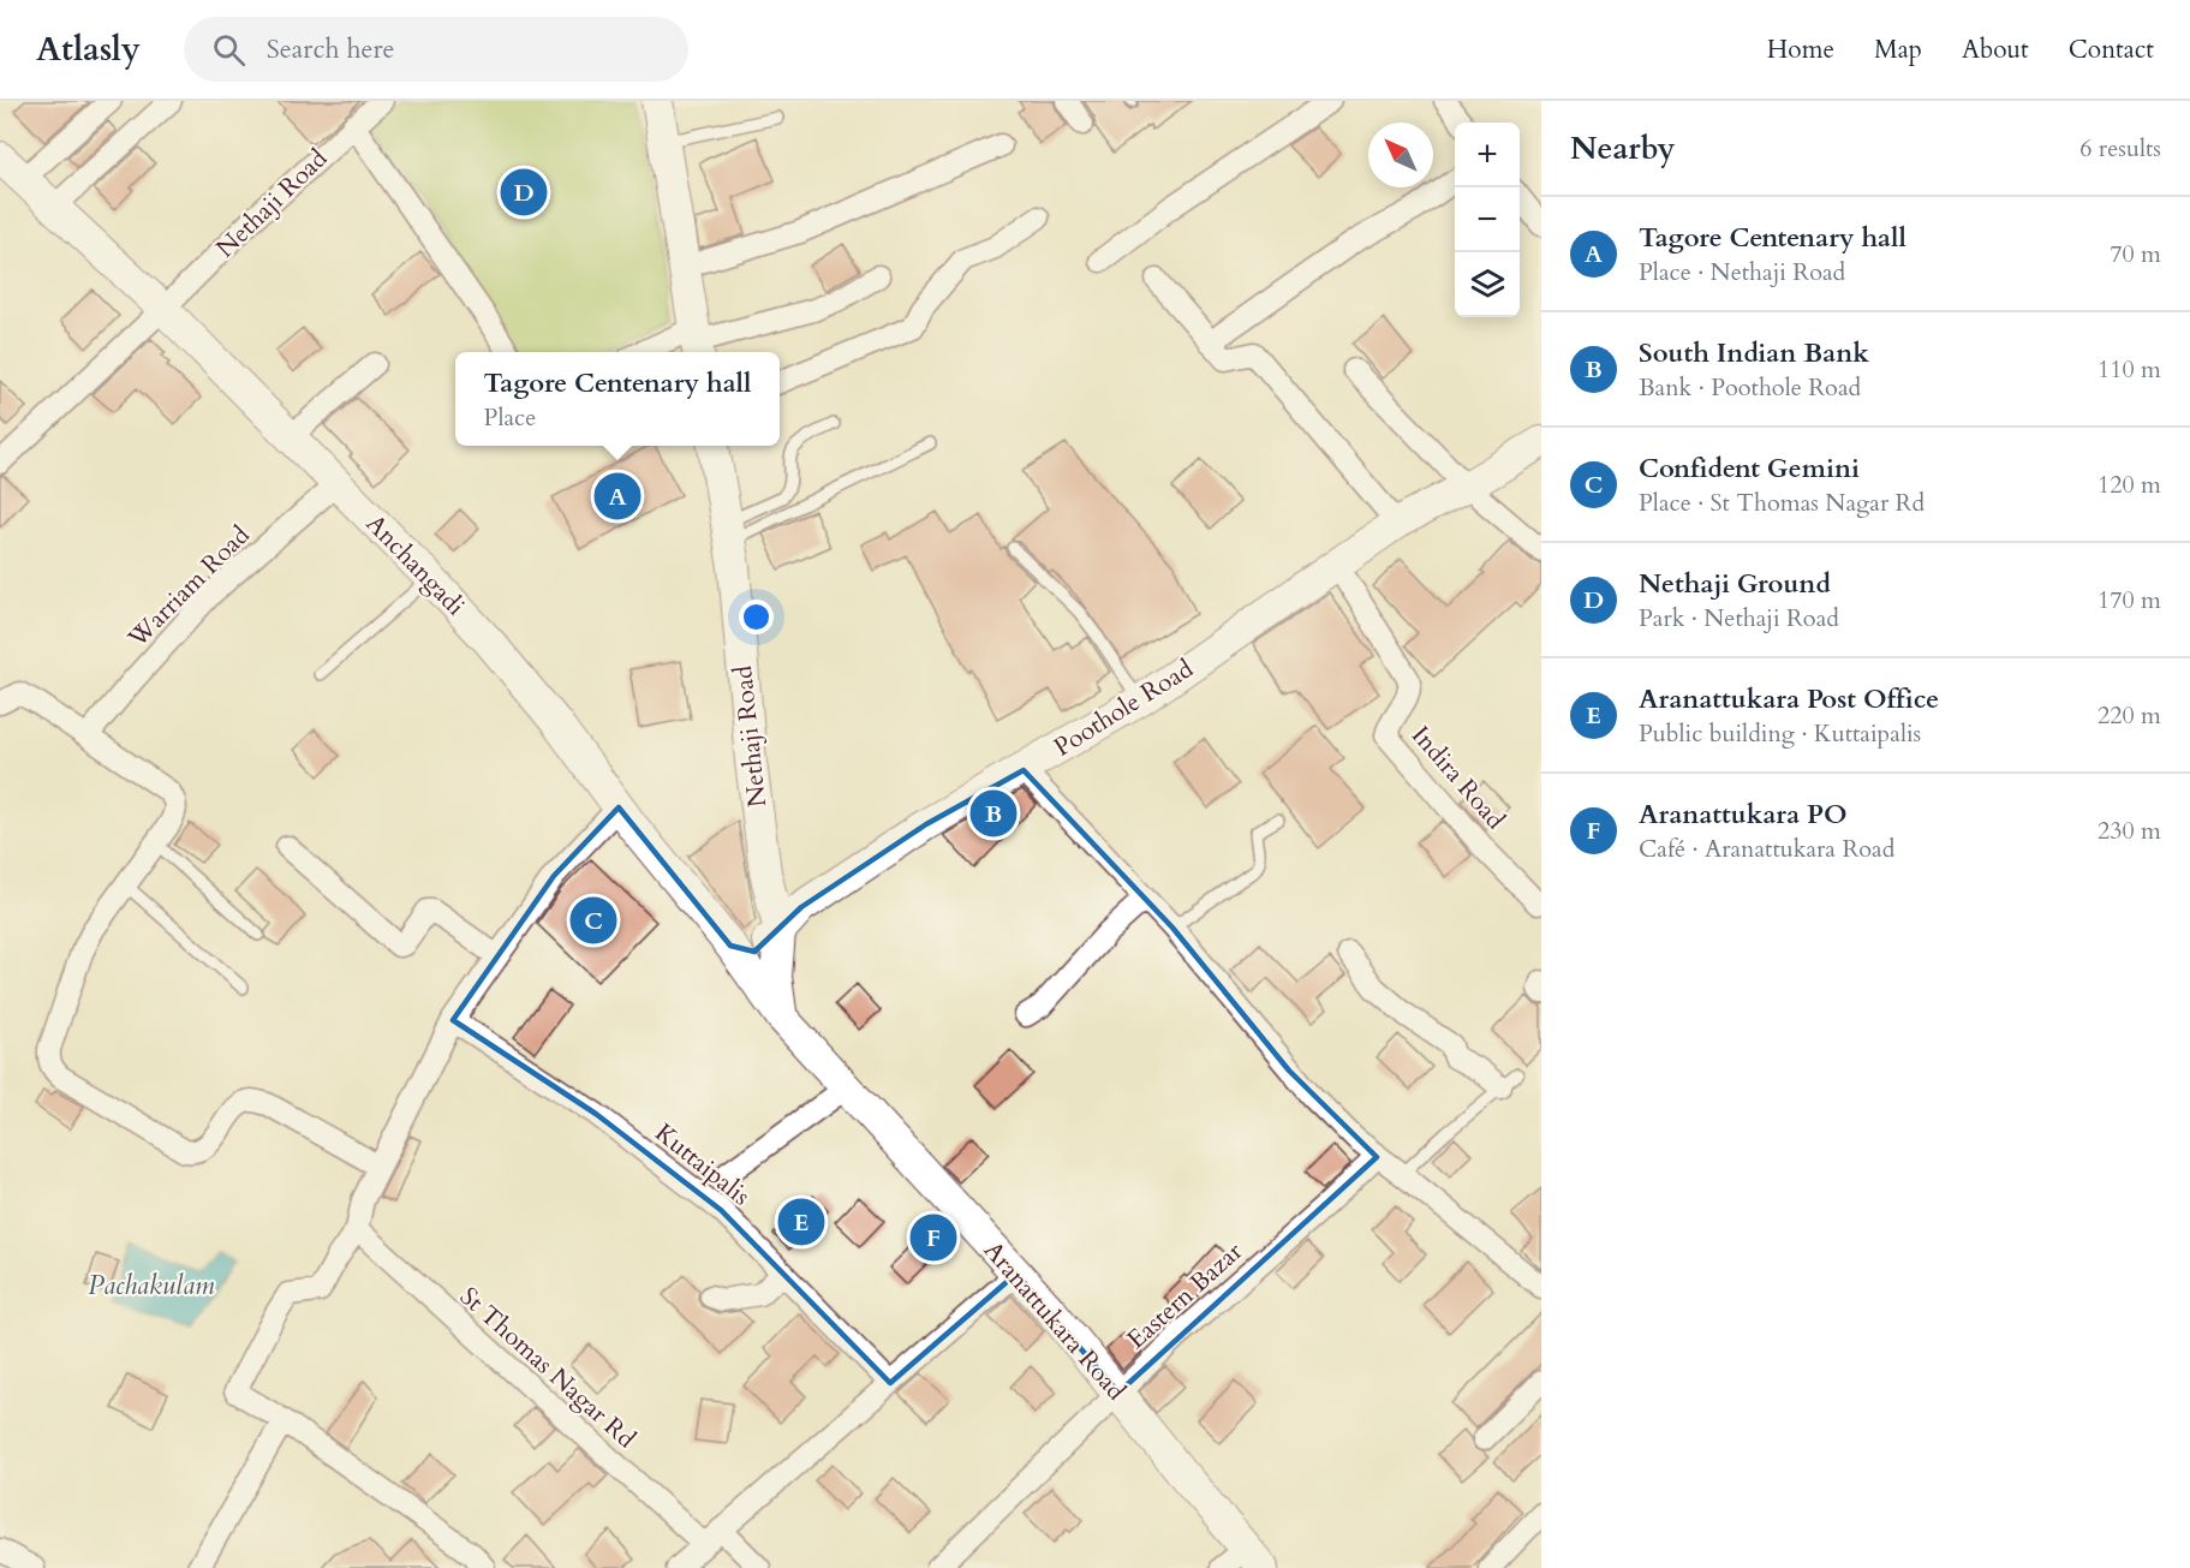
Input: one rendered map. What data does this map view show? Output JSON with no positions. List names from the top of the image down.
{
  "streets": {
    "main road": [
      "Nethaji Road",
      "Anchangadi",
      "Poothole Road",
      "Aranattukara Road"
    ],
    "street": [
      "Warriam Road",
      "Indira Road",
      "Kuttaipalis",
      "Eastern Bazar",
      "St Thomas Nagar Rd"
    ]
  },
  "crossings": [
    ["Nethaji Road", "Anchangadi"],
    ["Nethaji Road", "Poothole Road"],
    ["Anchangadi", "Warriam Road"],
    ["Anchangadi", "Aranattukara Road"],
    ["Poothole Road", "Indira Road"],
    ["Eastern Bazar", "Aranattukara Road"]
  ],
  "water": ["Pachakulam"],
  "north": "top left",
  "page": {
    "header": "Atlasly",
    "search": "Search here",
    "nav": [
      "Home",
      "Map",
      "About",
      "Contact"
    ],
    "heading": ["Nearby", "6 results"],
    "map_buttons": ["+", "−"],
    "pins": [
      "D",
      "A",
      "B",
      "C",
      "E",
      "F"
    ],
    "list": [
      {
        "mark": "A",
        "name": "Tagore Centenary hall",
        "note": "Place · Nethaji Road",
        "value": "70 m"
      },
      {
        "mark": "B",
        "name": "South Indian Bank",
        "note": "Bank · Poothole Road",
        "value": "110 m"
      },
      {
        "mark": "C",
        "name": "Confident Gemini",
        "note": "Place · St Thomas Nagar Rd",
        "value": "120 m"
      },
      {
        "mark": "D",
        "name": "Nethaji Ground",
        "note": "Park · Nethaji Road",
        "value": "170 m"
      },
      {
        "mark": "E",
        "name": "Aranattukara Post Office",
        "note": "Public building · Kuttaipalis",
        "value": "220 m"
      },
      {
        "mark": "F",
        "name": "Aranattukara PO",
        "note": "Café · Aranattukara Road",
        "value": "230 m"
      }
    ],
    "popup": ["Tagore Centenary hall", "Place"]
  }
}
